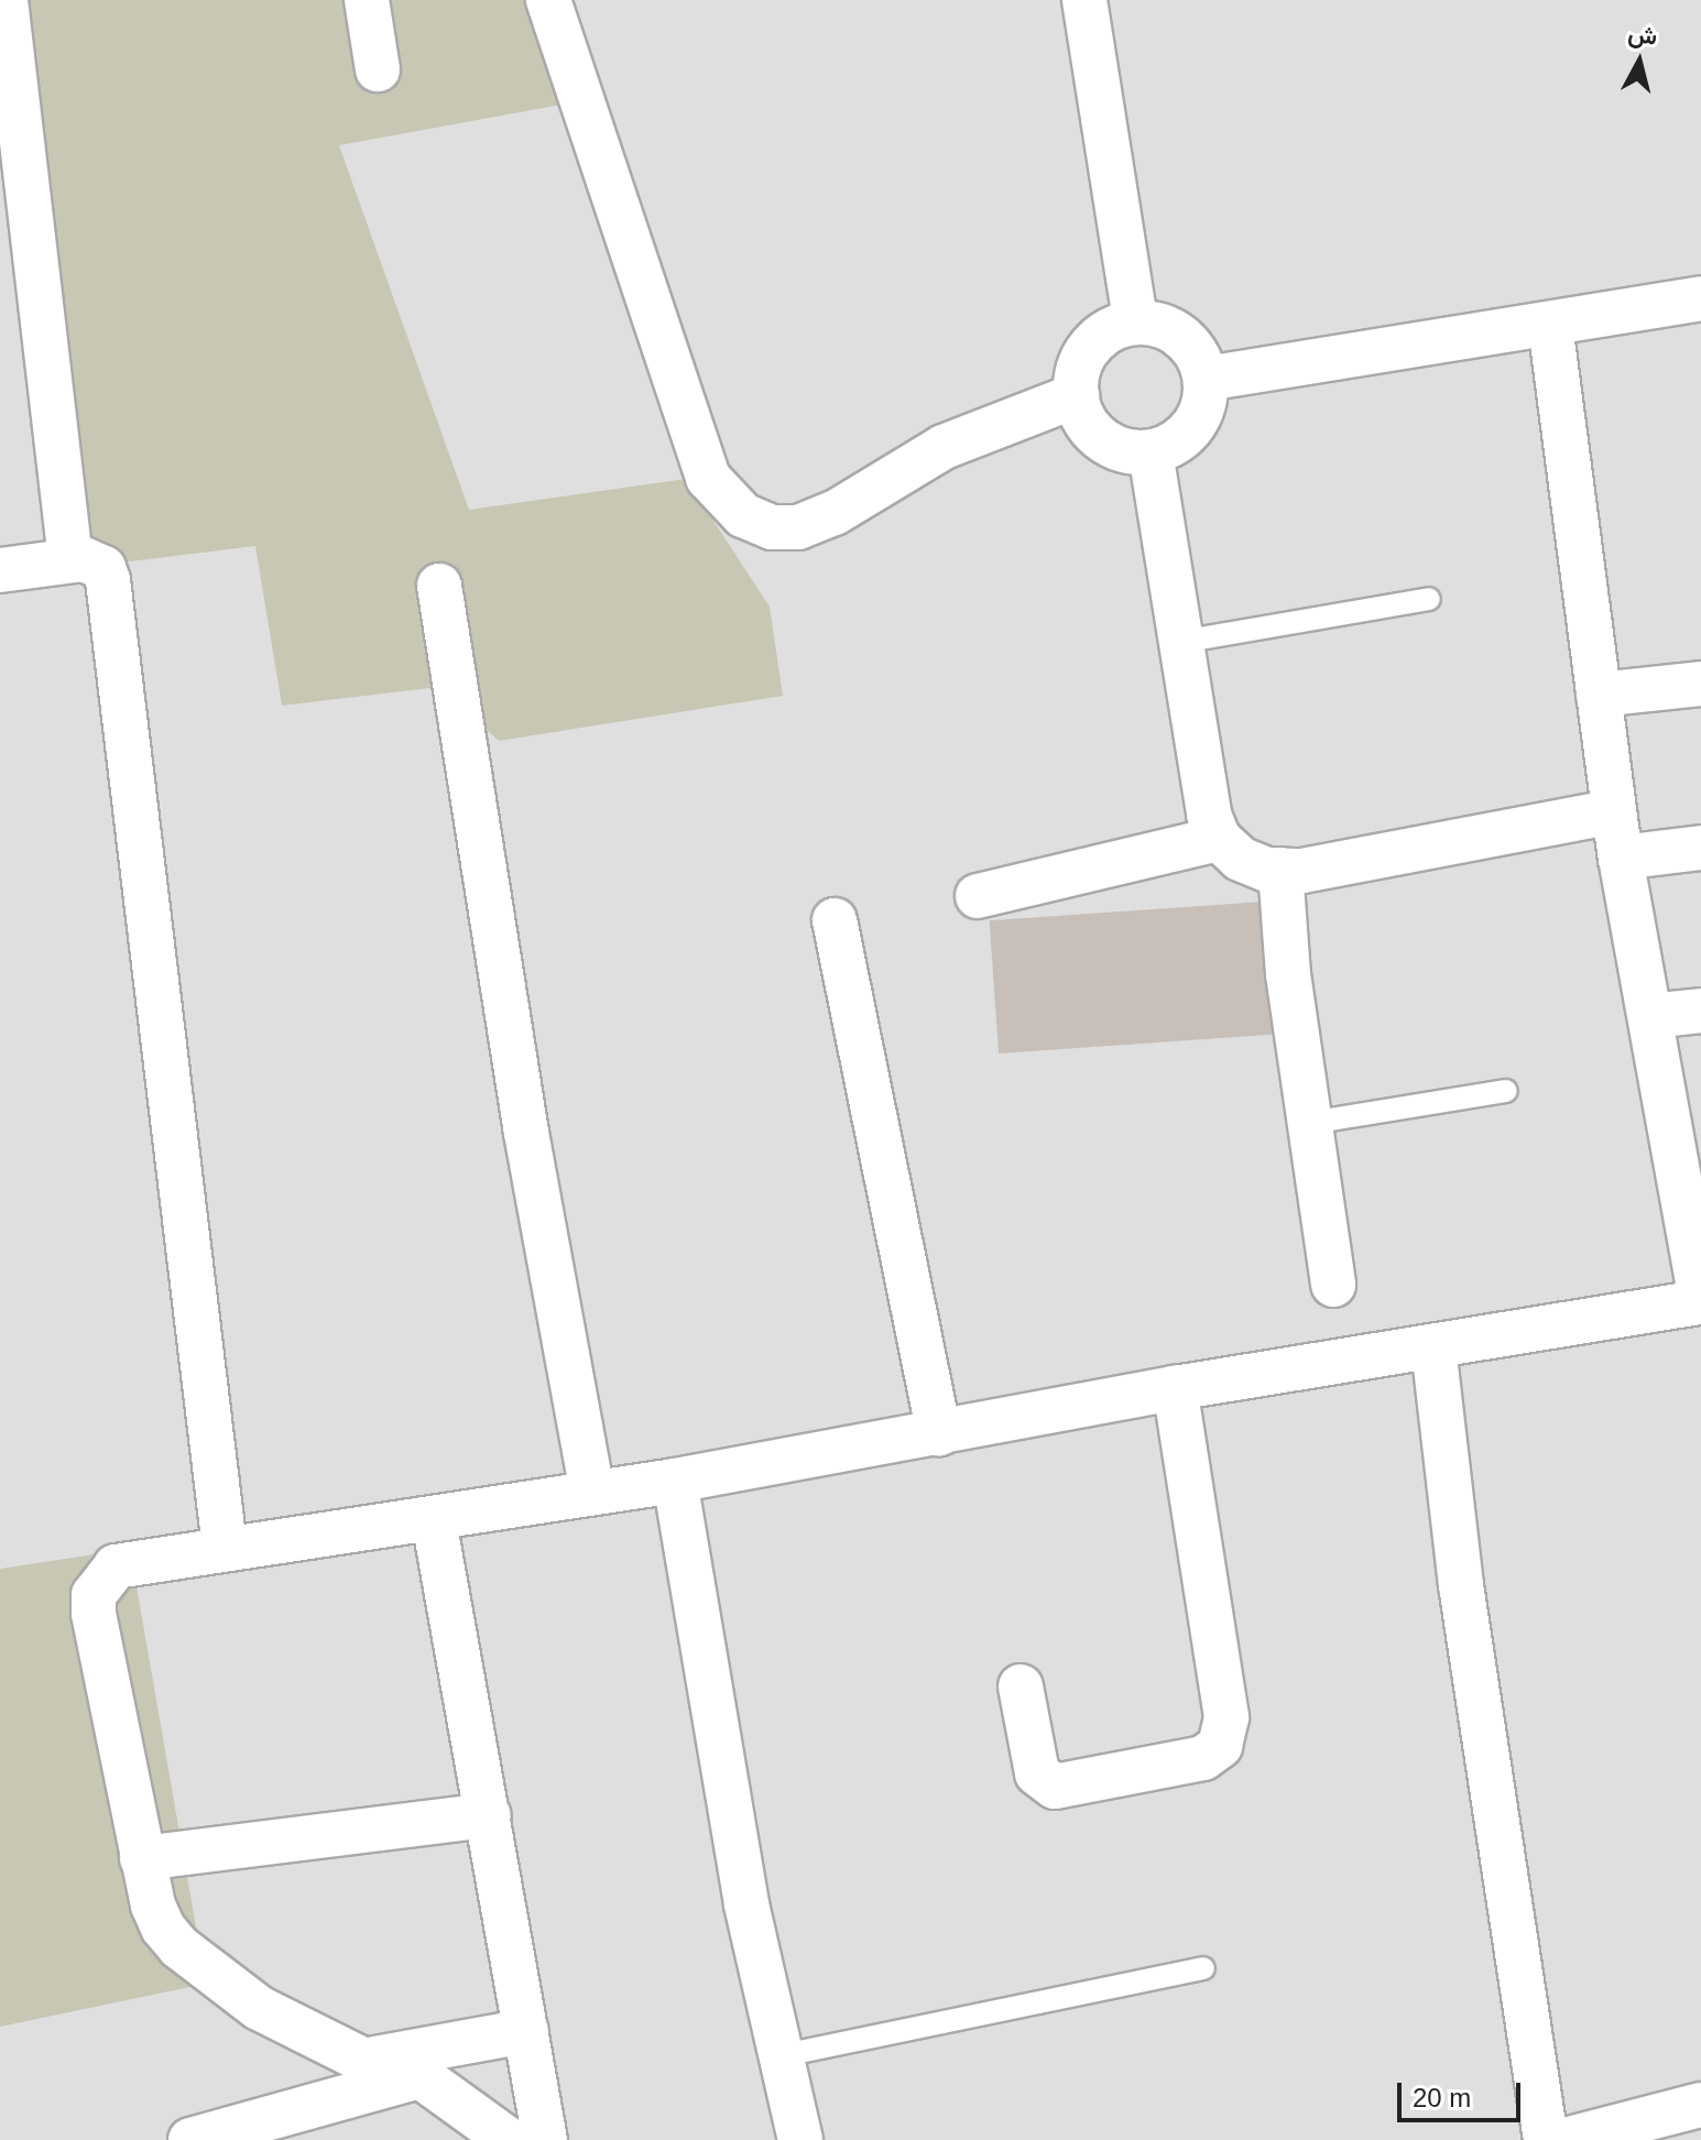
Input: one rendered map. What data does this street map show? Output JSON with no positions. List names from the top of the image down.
{
  "scale_bar": "20 m",
  "north": "top"
}
